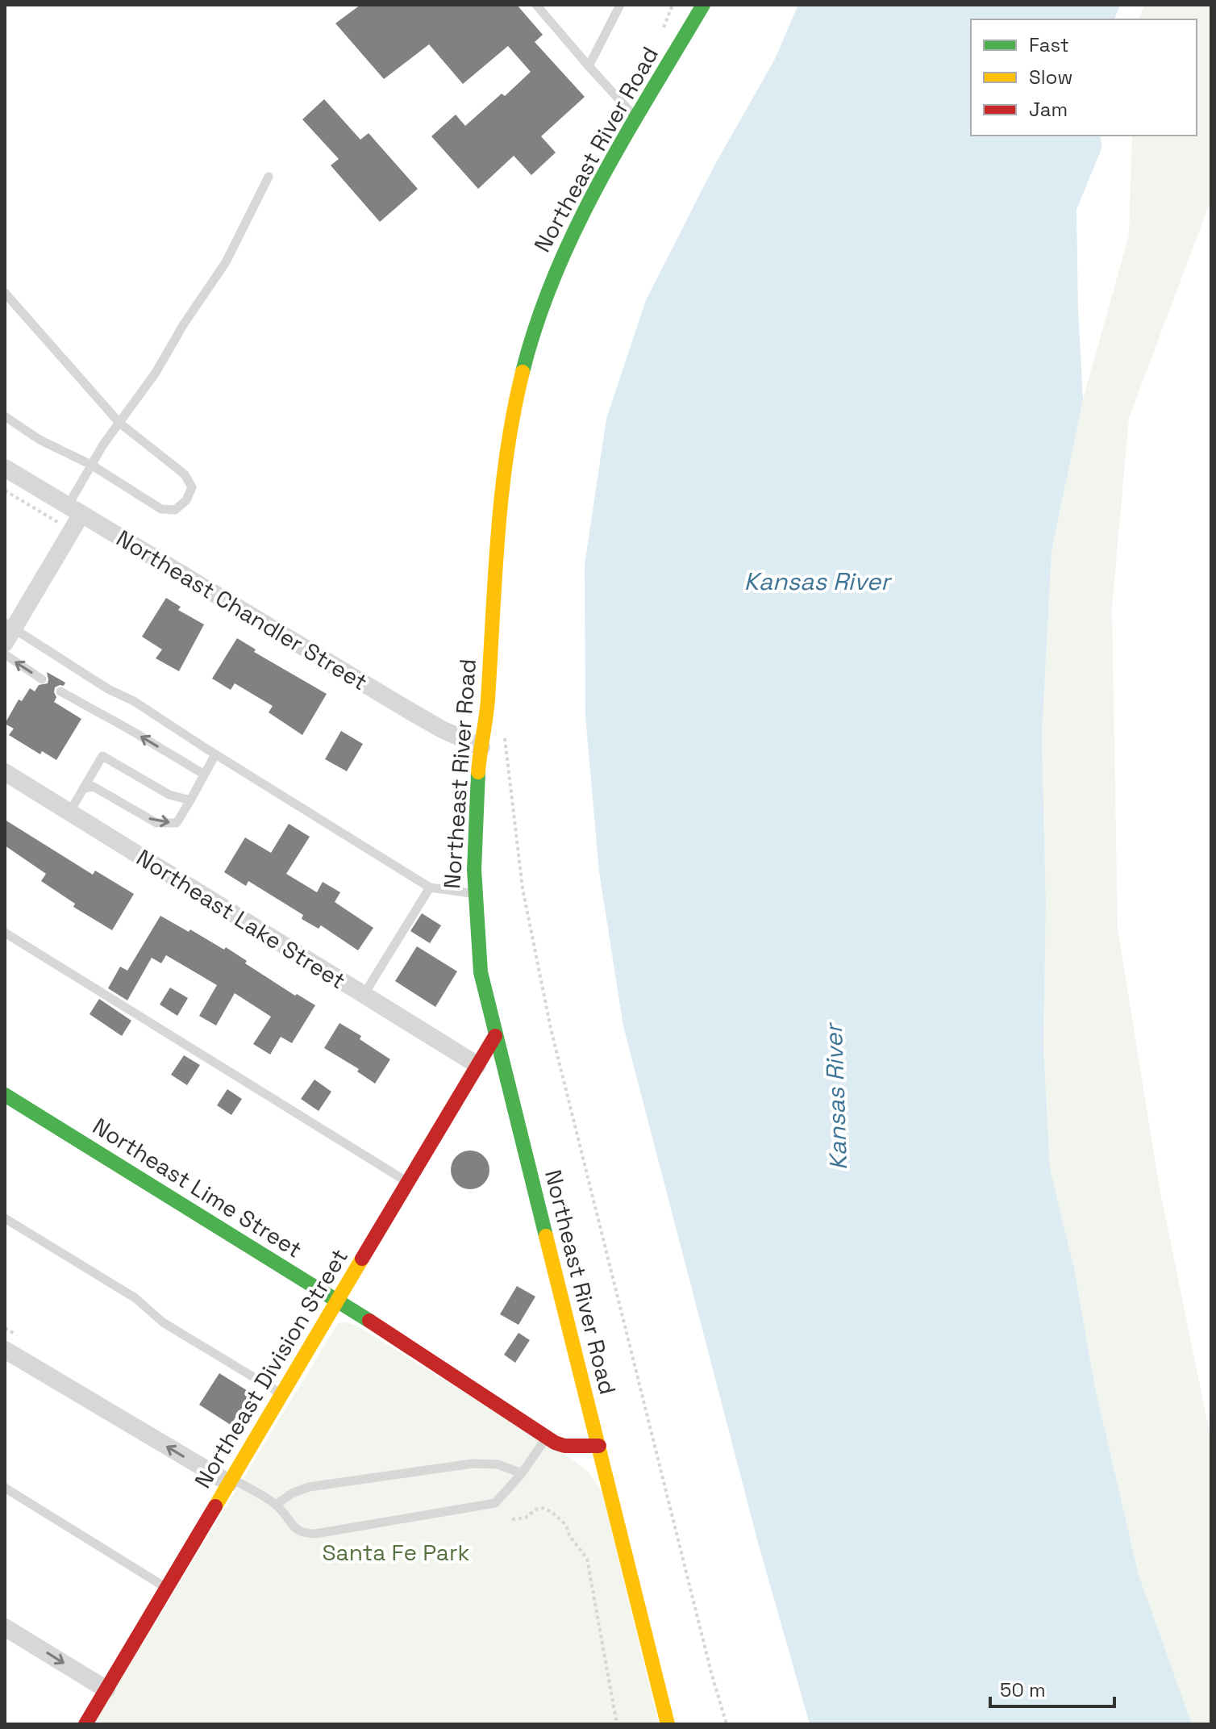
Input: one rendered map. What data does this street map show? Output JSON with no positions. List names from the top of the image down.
{
  "streets": {
    "street": [
      "Northeast River Road",
      "Northeast Chandler Street",
      "Northeast Lake Street",
      "Northeast Lime Street",
      "Northeast Division Street"
    ]
  },
  "crossings": [
    ["Northeast River Road", "Northeast Chandler Street"],
    ["Northeast River Road", "Northeast Lime Street"],
    ["Northeast River Road", "Northeast Division Street"],
    ["Northeast Lake Street", "Northeast Division Street"],
    ["Northeast Lime Street", "Northeast Division Street"]
  ],
  "water": ["Kansas River"],
  "parks": ["Santa Fe Park"],
  "legend": ["Fast", "Slow", "Jam"],
  "scale_bar": "50 m"
}
